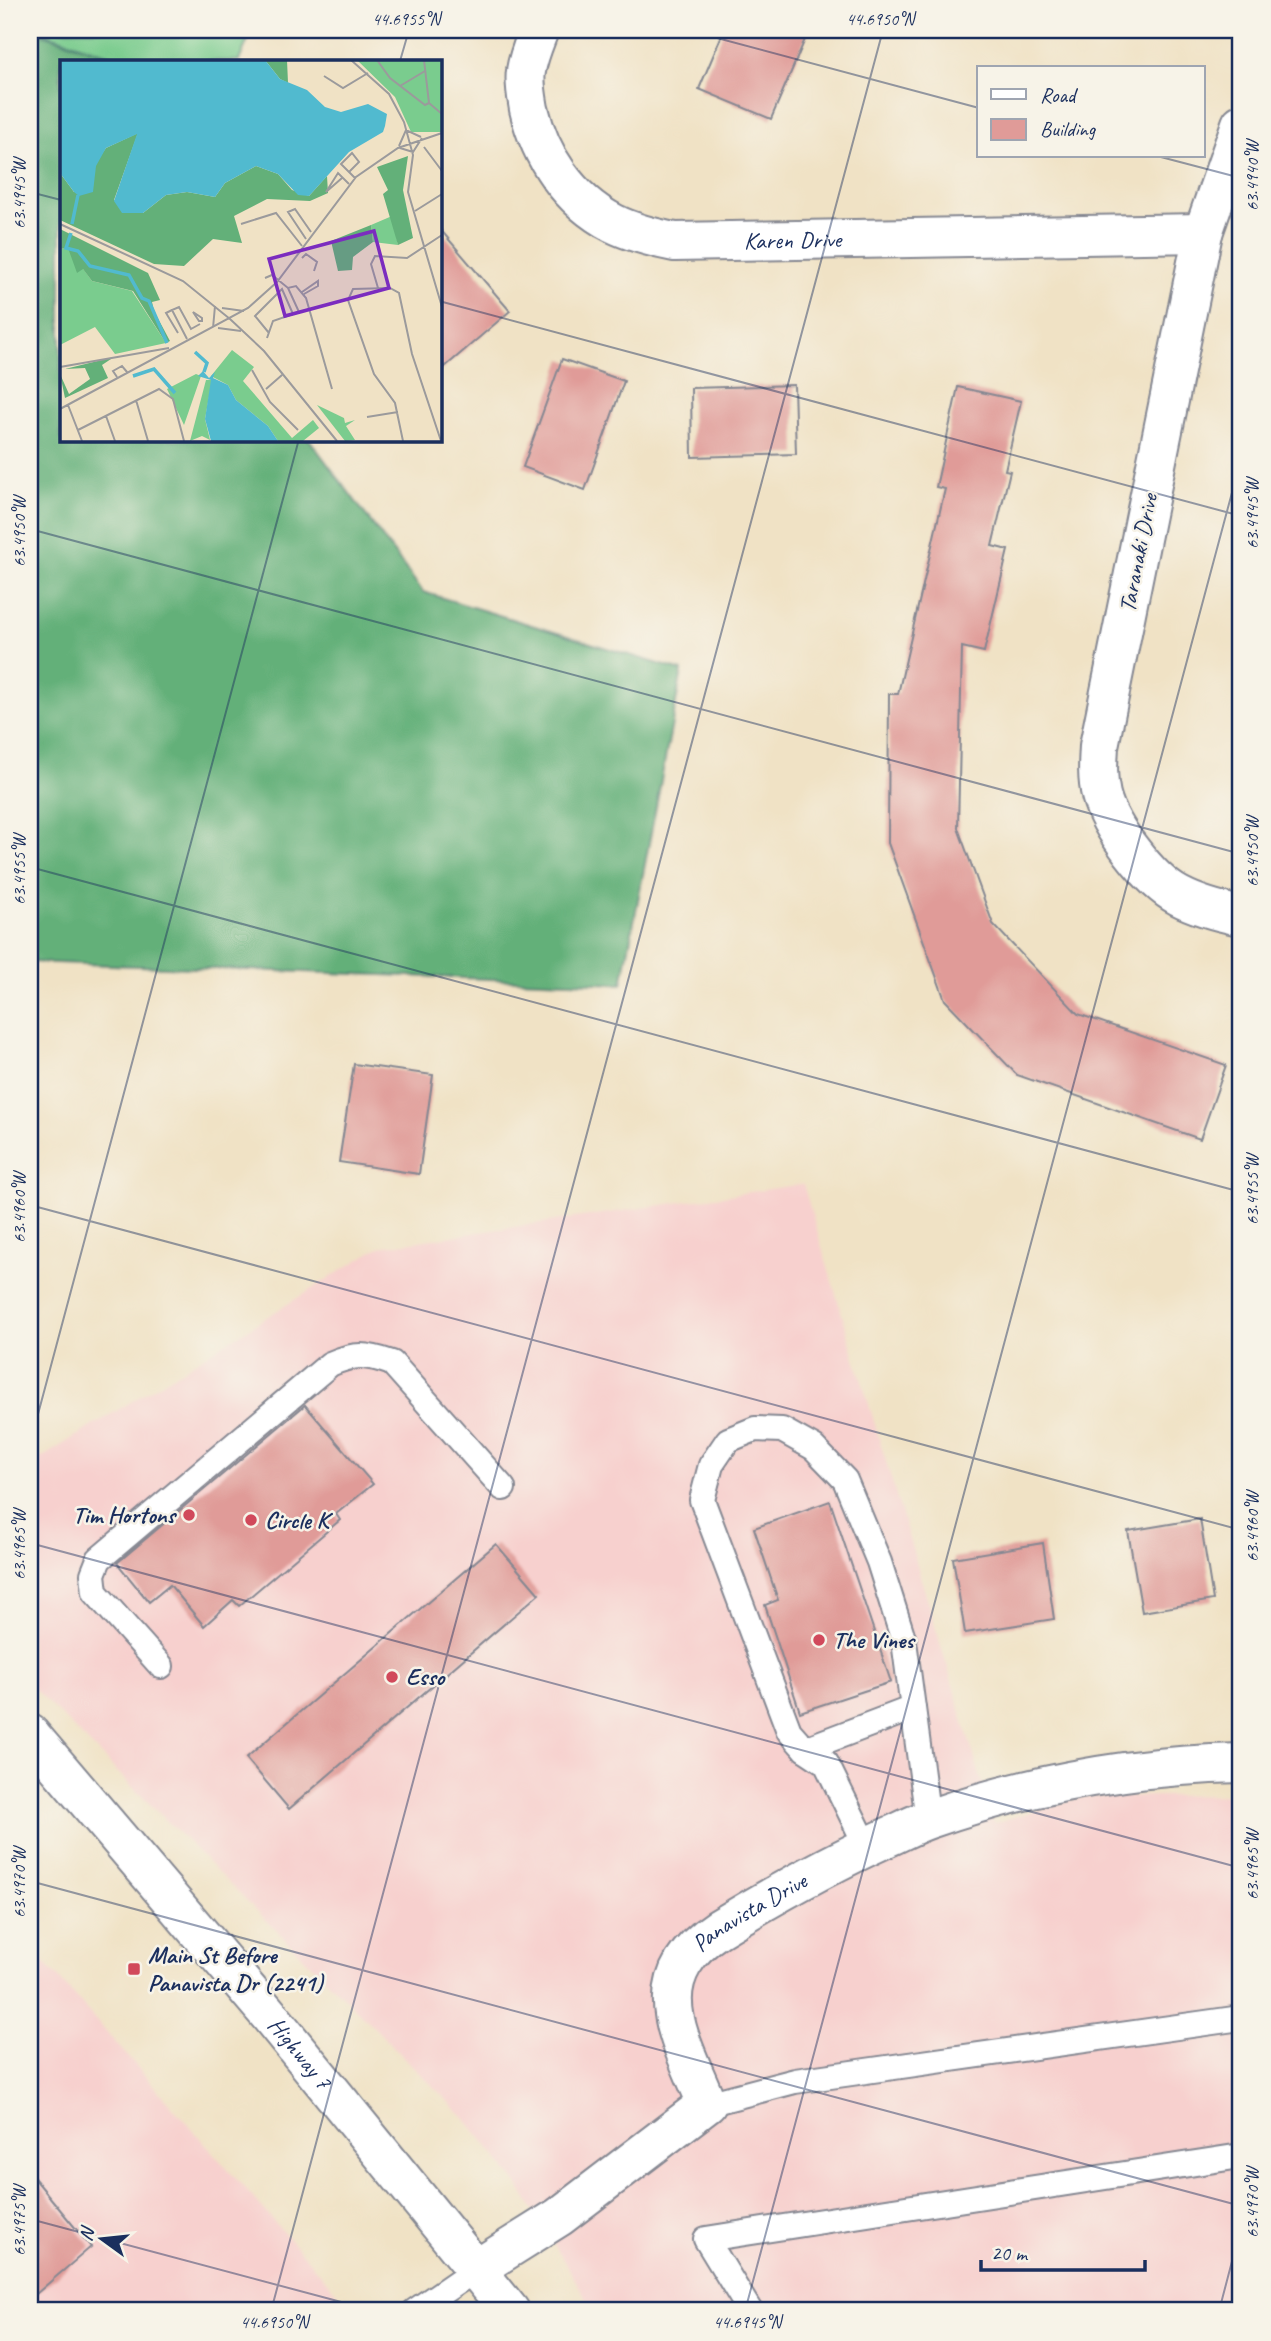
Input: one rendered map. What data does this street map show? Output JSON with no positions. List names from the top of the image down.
{
  "streets": {
    "street": [
      "Karen Drive",
      "Taranaki Drive",
      "Panavista Drive",
      "Highway 7"
    ]
  },
  "crossings": [
    ["Karen Drive", "Taranaki Drive"]
  ],
  "places": {
    "other": [
      "Tim Hortons",
      "Circle K",
      "The Vines",
      "Esso"
    ],
    "transit": ["Main St Before Panavista Dr (2241)"]
  },
  "legend": ["Road", "Building"],
  "scale_bar": "20 m",
  "north": "left",
  "coordinates": [
    "44.6955°N",
    "44.6950°N",
    "63.4940°W",
    "63.4945°W",
    "63.4950°W",
    "63.4955°W",
    "63.4960°W",
    "63.4965°W",
    "63.4970°W",
    "63.4975°W",
    "44.6945°N"
  ]
}
